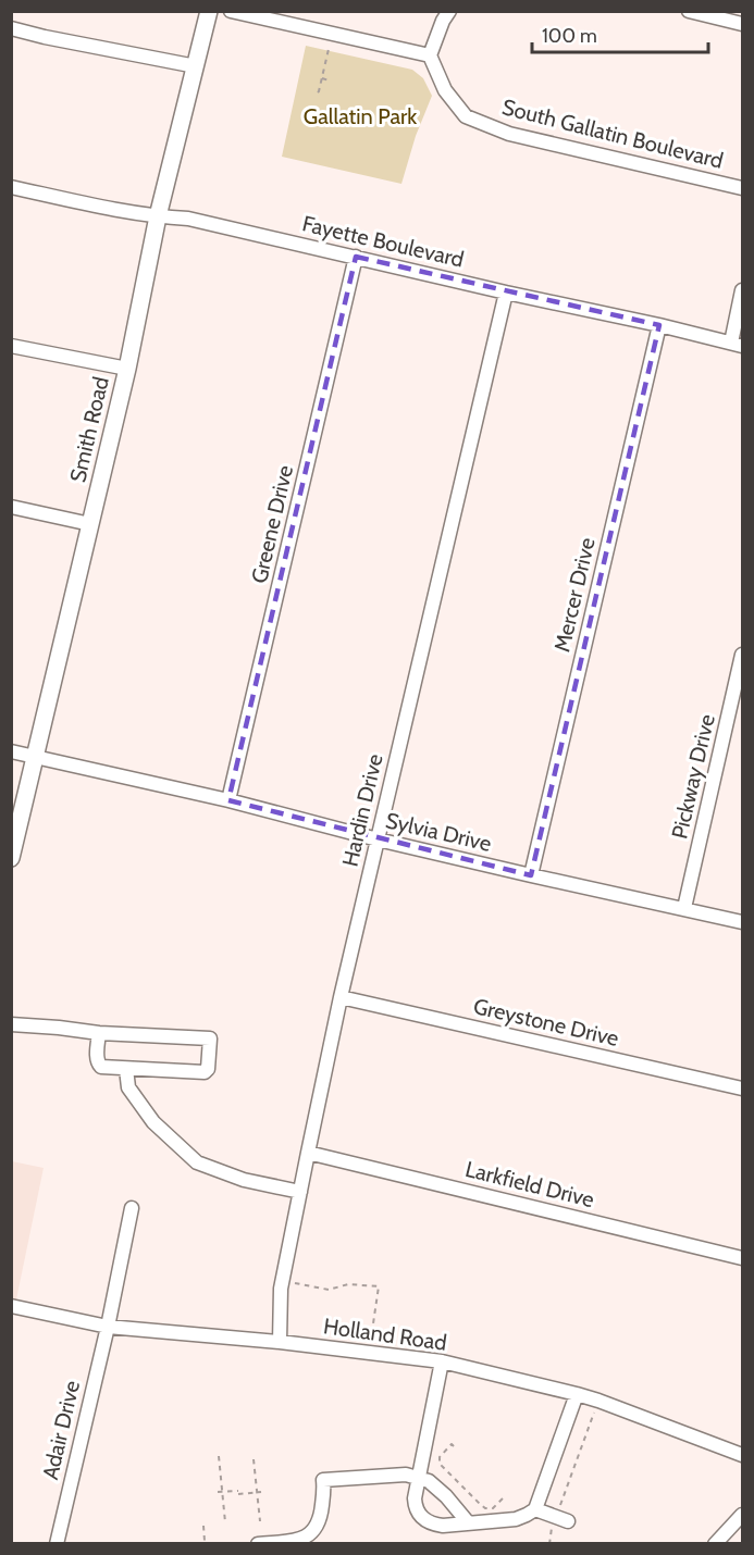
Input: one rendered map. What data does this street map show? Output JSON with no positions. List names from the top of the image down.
{
  "streets": {
    "main road": ["Smith Road"],
    "street": [
      "South Gallatin Boulevard",
      "Fayette Boulevard",
      "Greene Drive",
      "Mercer Drive",
      "Pickway Drive",
      "Hardin Drive",
      "Sylvia Drive",
      "Greystone Drive",
      "Larkfield Drive",
      "Holland Road",
      "Adair Drive"
    ]
  },
  "crossings": [
    ["Fayette Boulevard", "Smith Road"],
    ["Fayette Boulevard", "Greene Drive"],
    ["Fayette Boulevard", "Mercer Drive"],
    ["Fayette Boulevard", "Hardin Drive"],
    ["Smith Road", "Sylvia Drive"],
    ["Greene Drive", "Sylvia Drive"],
    ["Mercer Drive", "Sylvia Drive"],
    ["Pickway Drive", "Sylvia Drive"],
    ["Hardin Drive", "Sylvia Drive"],
    ["Hardin Drive", "Greystone Drive"],
    ["Hardin Drive", "Larkfield Drive"],
    ["Hardin Drive", "Holland Road"],
    ["Holland Road", "Adair Drive"]
  ],
  "parks": ["Gallatin Park"],
  "scale_bar": "100 m"
}
